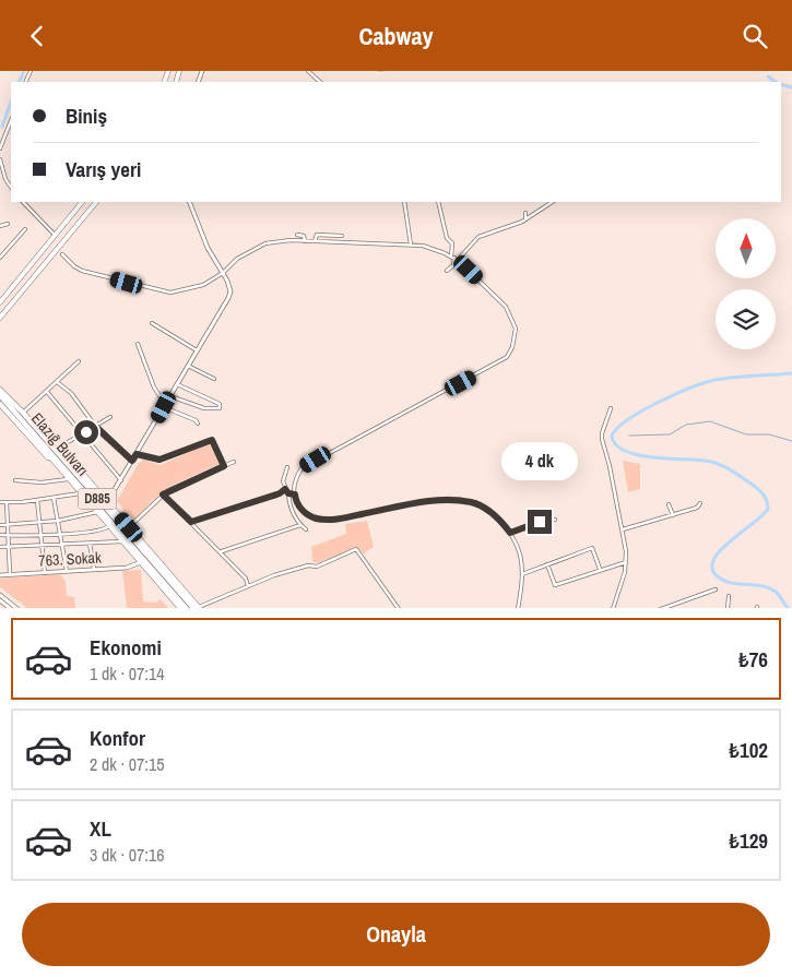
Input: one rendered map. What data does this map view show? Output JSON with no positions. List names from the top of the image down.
{
  "streets": {
    "highway": ["Elazığ Bulvarı", "D885"],
    "street": ["763. Sokak"]
  },
  "north": "top",
  "page": {
    "header": "Cabway",
    "banner": ["Biniş", "Varış yeri"],
    "bubble": "4 dk",
    "list": [
      {
        "name": "Ekonomi",
        "note": "1 dk · 07:14",
        "value": "₺76"
      },
      {
        "name": "Konfor",
        "note": "2 dk · 07:15",
        "value": "₺102"
      },
      {
        "name": "XL",
        "note": "3 dk · 07:16",
        "value": "₺129"
      }
    ],
    "buttons": "Onayla"
  }
}
